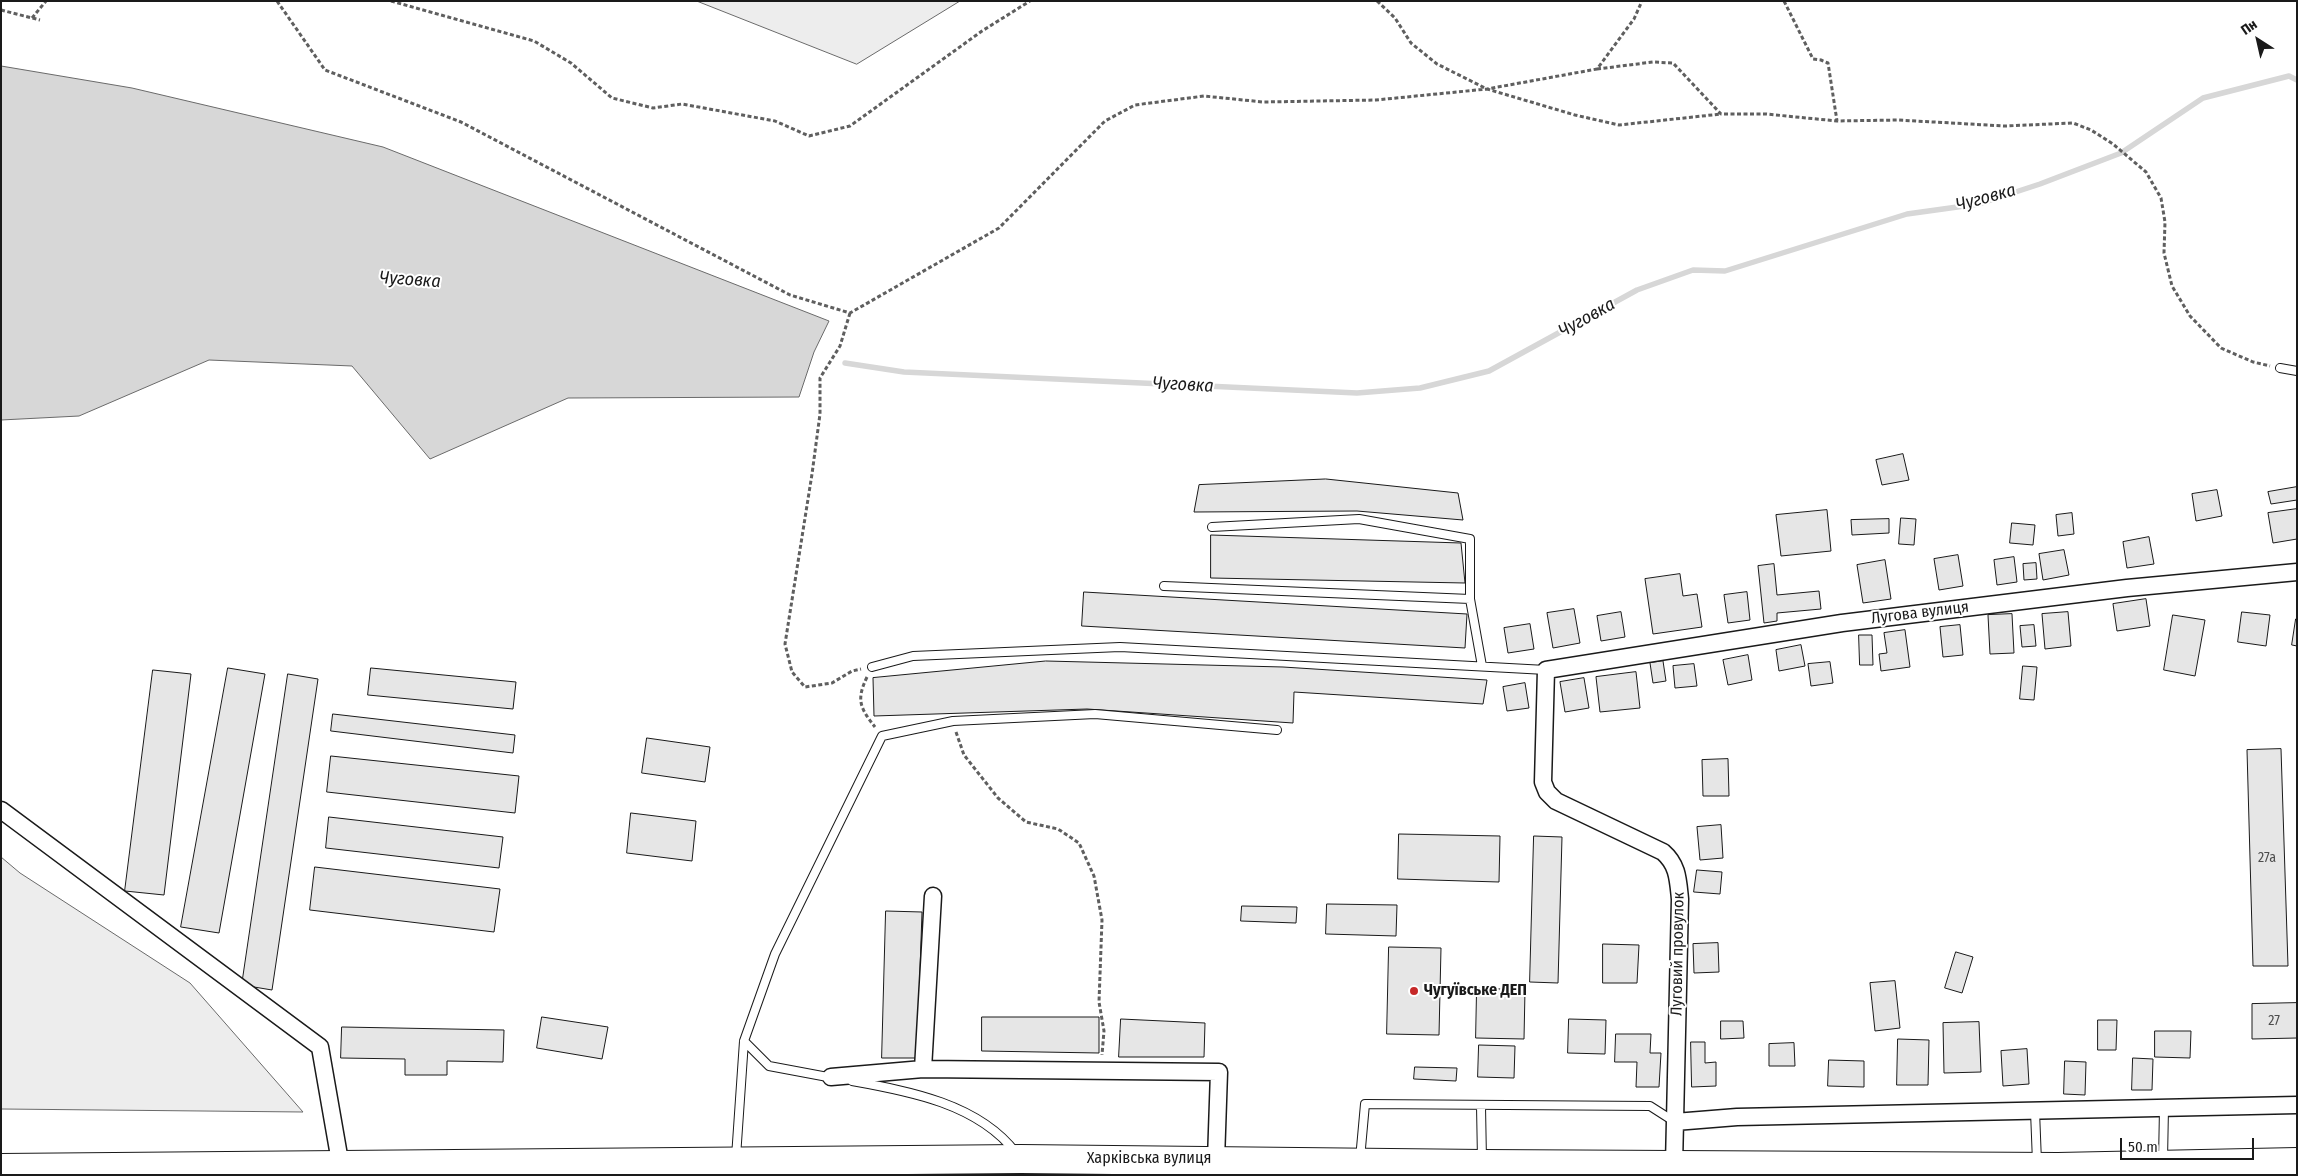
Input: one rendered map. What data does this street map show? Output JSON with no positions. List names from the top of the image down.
{
  "streets": {
    "highway": ["Харківська вулиця"],
    "street": ["Лугова вулиця", "Луговий провулок"]
  },
  "crossings": [
    ["Лугова вулиця", "Луговий провулок"],
    ["Луговий провулок", "Харківська вулиця"]
  ],
  "water": ["Чуговка"],
  "places": ["Чугуївське ДЕП"],
  "house_numbers": ["27а", "27"],
  "scale_bar": "50 m",
  "north": "top left"
}
